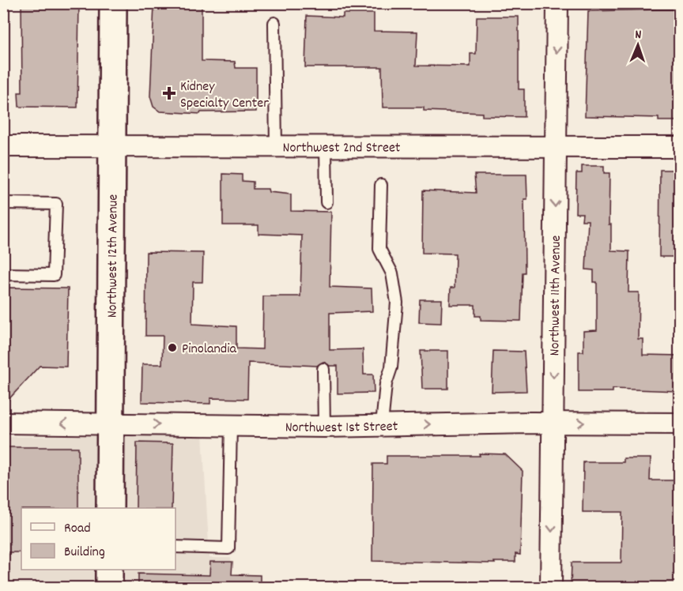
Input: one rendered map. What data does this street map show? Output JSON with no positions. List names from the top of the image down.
{
  "streets": {
    "main road": ["Northwest 12th Avenue"],
    "street": ["Northwest 2nd Street", "Northwest 11th Avenue", "Northwest 1st Street"]
  },
  "crossings": [
    ["Northwest 2nd Street", "Northwest 12th Avenue"],
    ["Northwest 2nd Street", "Northwest 11th Avenue"],
    ["Northwest 12th Avenue", "Northwest 1st Street"],
    ["Northwest 11th Avenue", "Northwest 1st Street"]
  ],
  "one_way": ["Northwest 11th Avenue"],
  "places": {
    "health": ["Kidney Specialty Center"],
    "other": ["Pinolandia"]
  },
  "legend": ["Road", "Building"],
  "north": "top"
}
